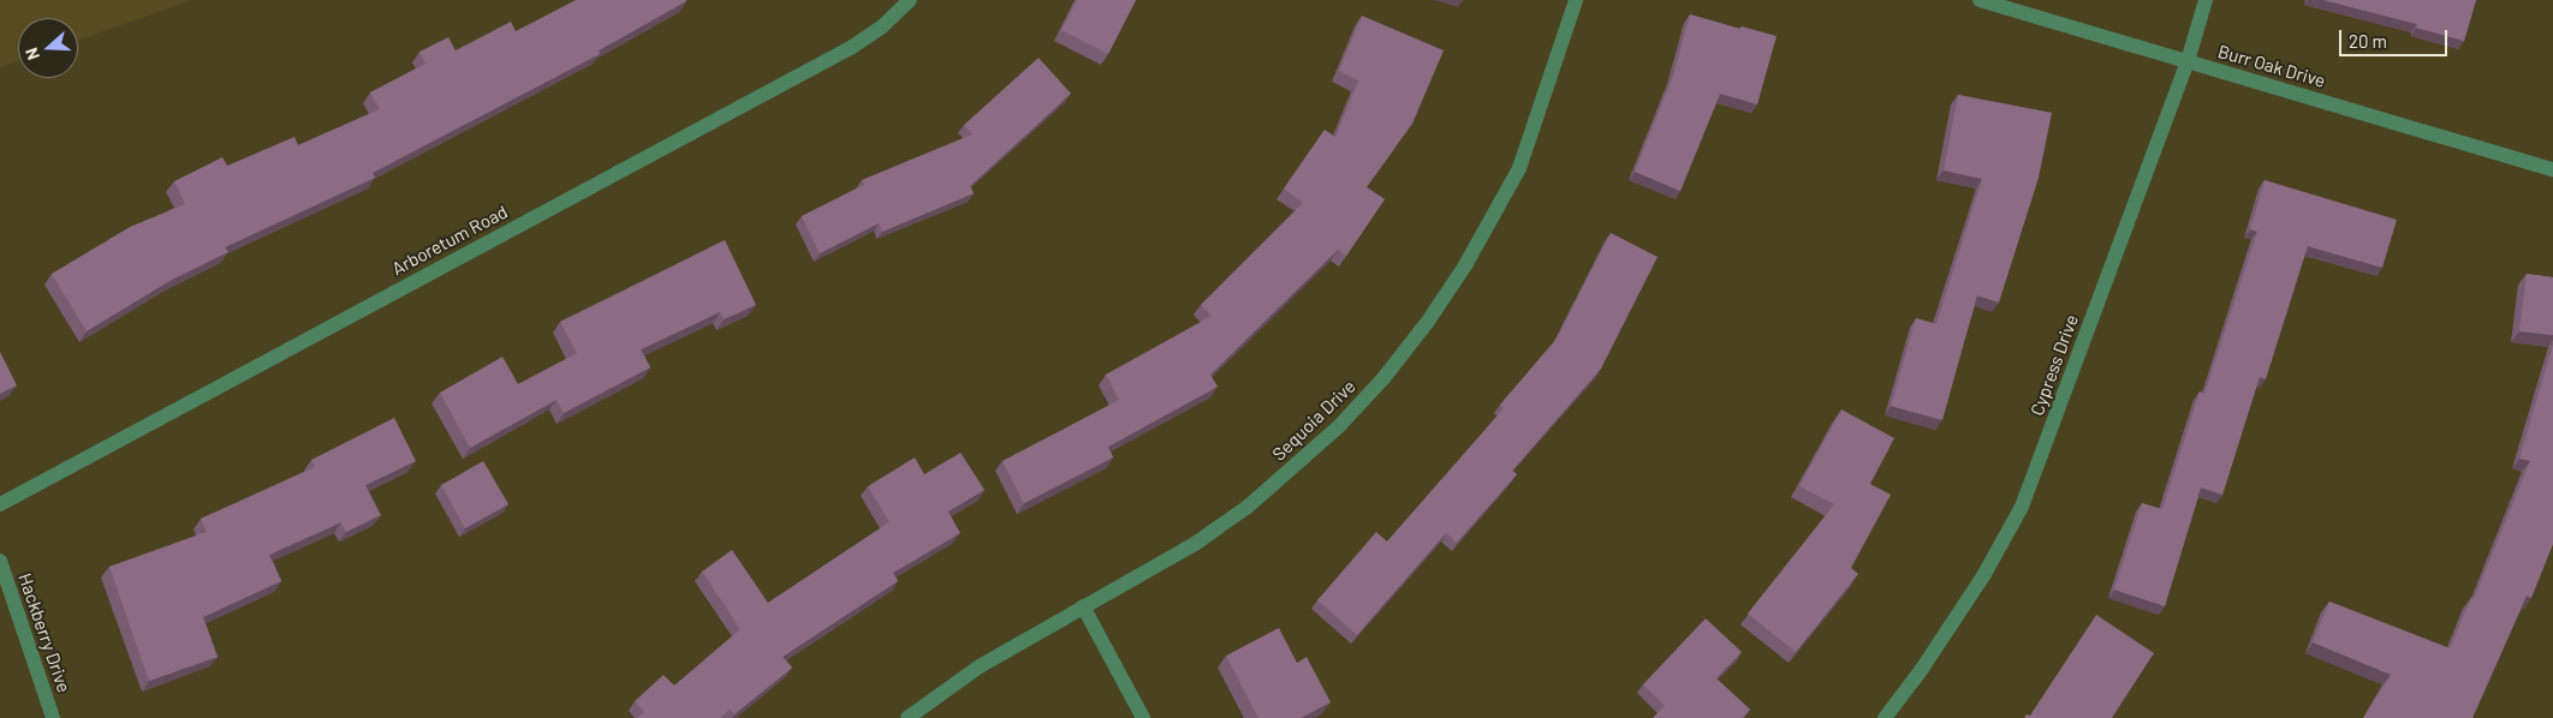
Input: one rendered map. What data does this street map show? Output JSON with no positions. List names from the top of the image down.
{
  "streets": {
    "street": [
      "Burr Oak Drive",
      "Arboretum Road",
      "Cypress Drive",
      "Sequoia Drive",
      "Hackberry Drive"
    ]
  },
  "crossings": [
    ["Burr Oak Drive", "Cypress Drive"]
  ],
  "scale_bar": "20 m",
  "north": "left"
}
